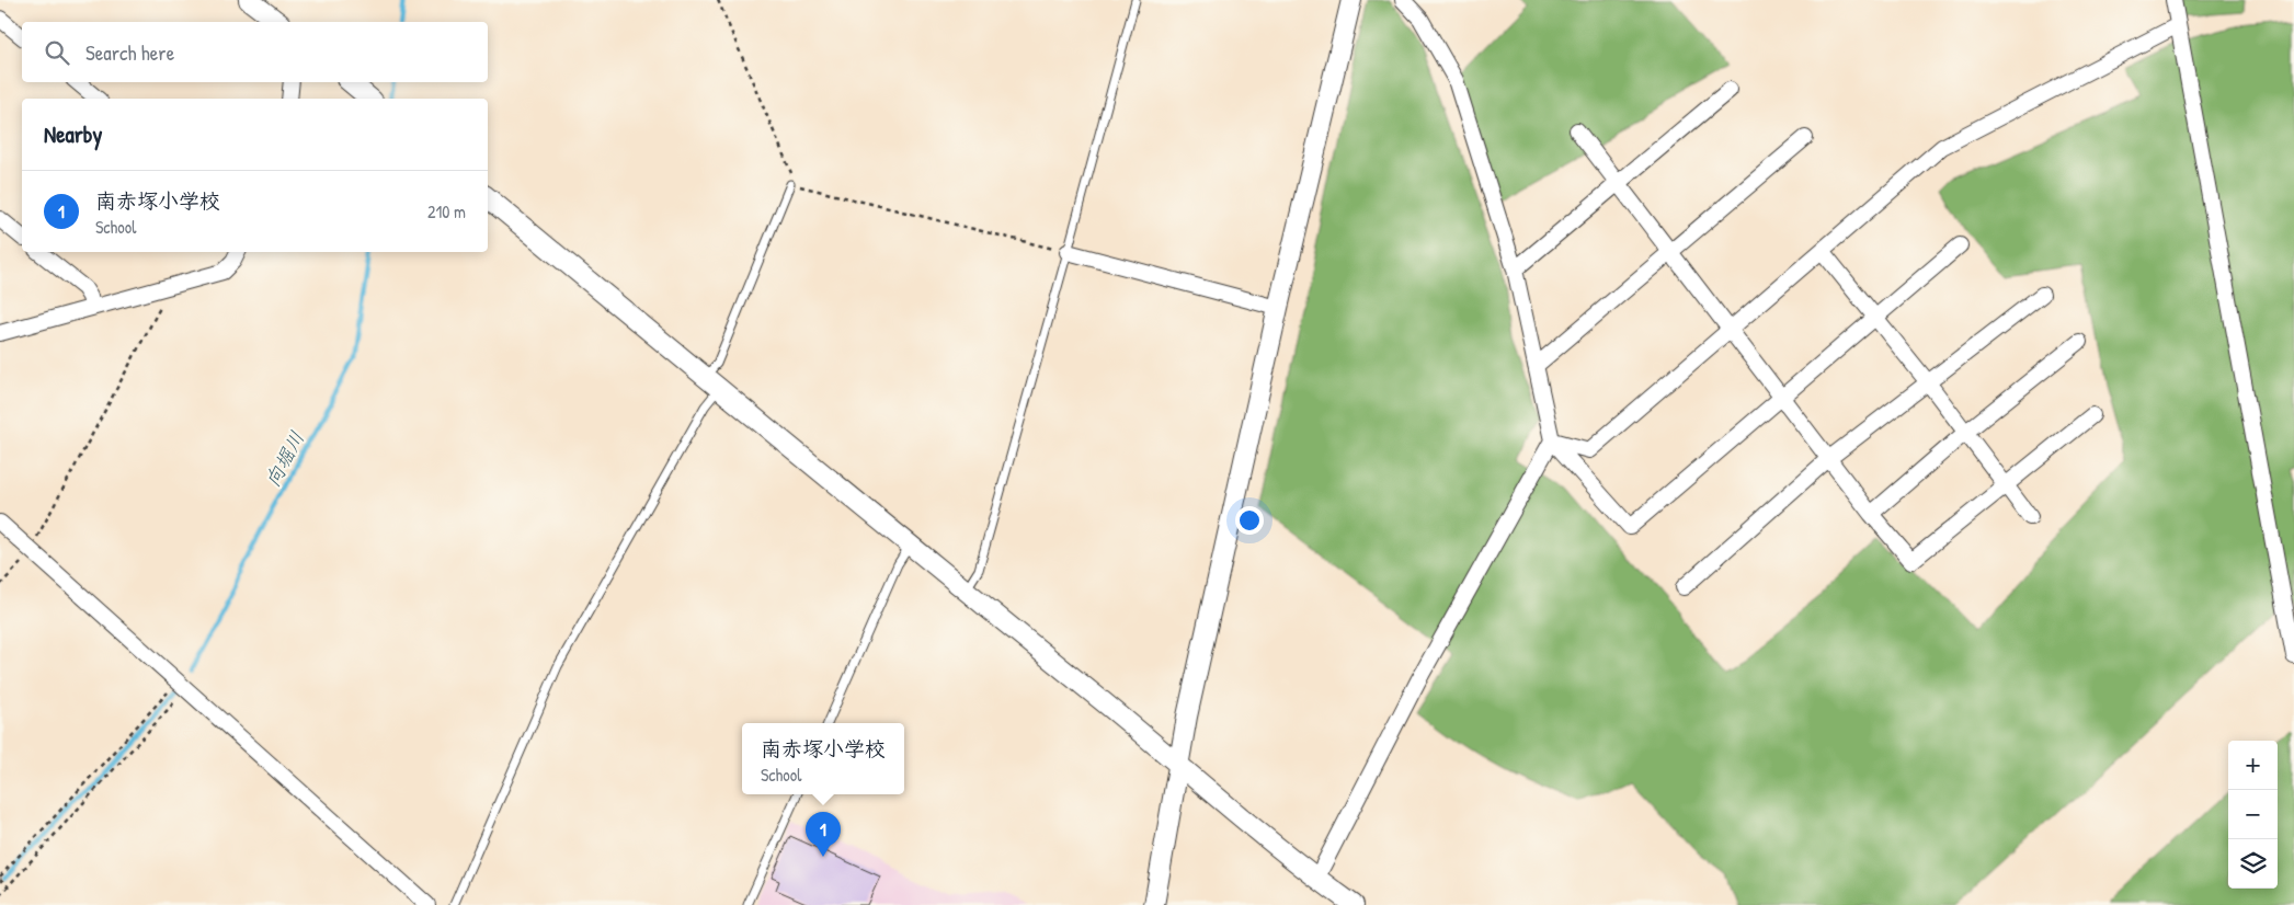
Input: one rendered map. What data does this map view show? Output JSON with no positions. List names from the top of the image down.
{
  "water": ["向堀川"],
  "page": {
    "search": "Search here",
    "heading": "Nearby",
    "list": [
      {
        "mark": "1",
        "name": "南赤塚小学校",
        "note": "School",
        "value": "210 m"
      }
    ],
    "popup": ["南赤塚小学校", "School"],
    "map_buttons": ["+", "−"],
    "pins": "1"
  }
}
